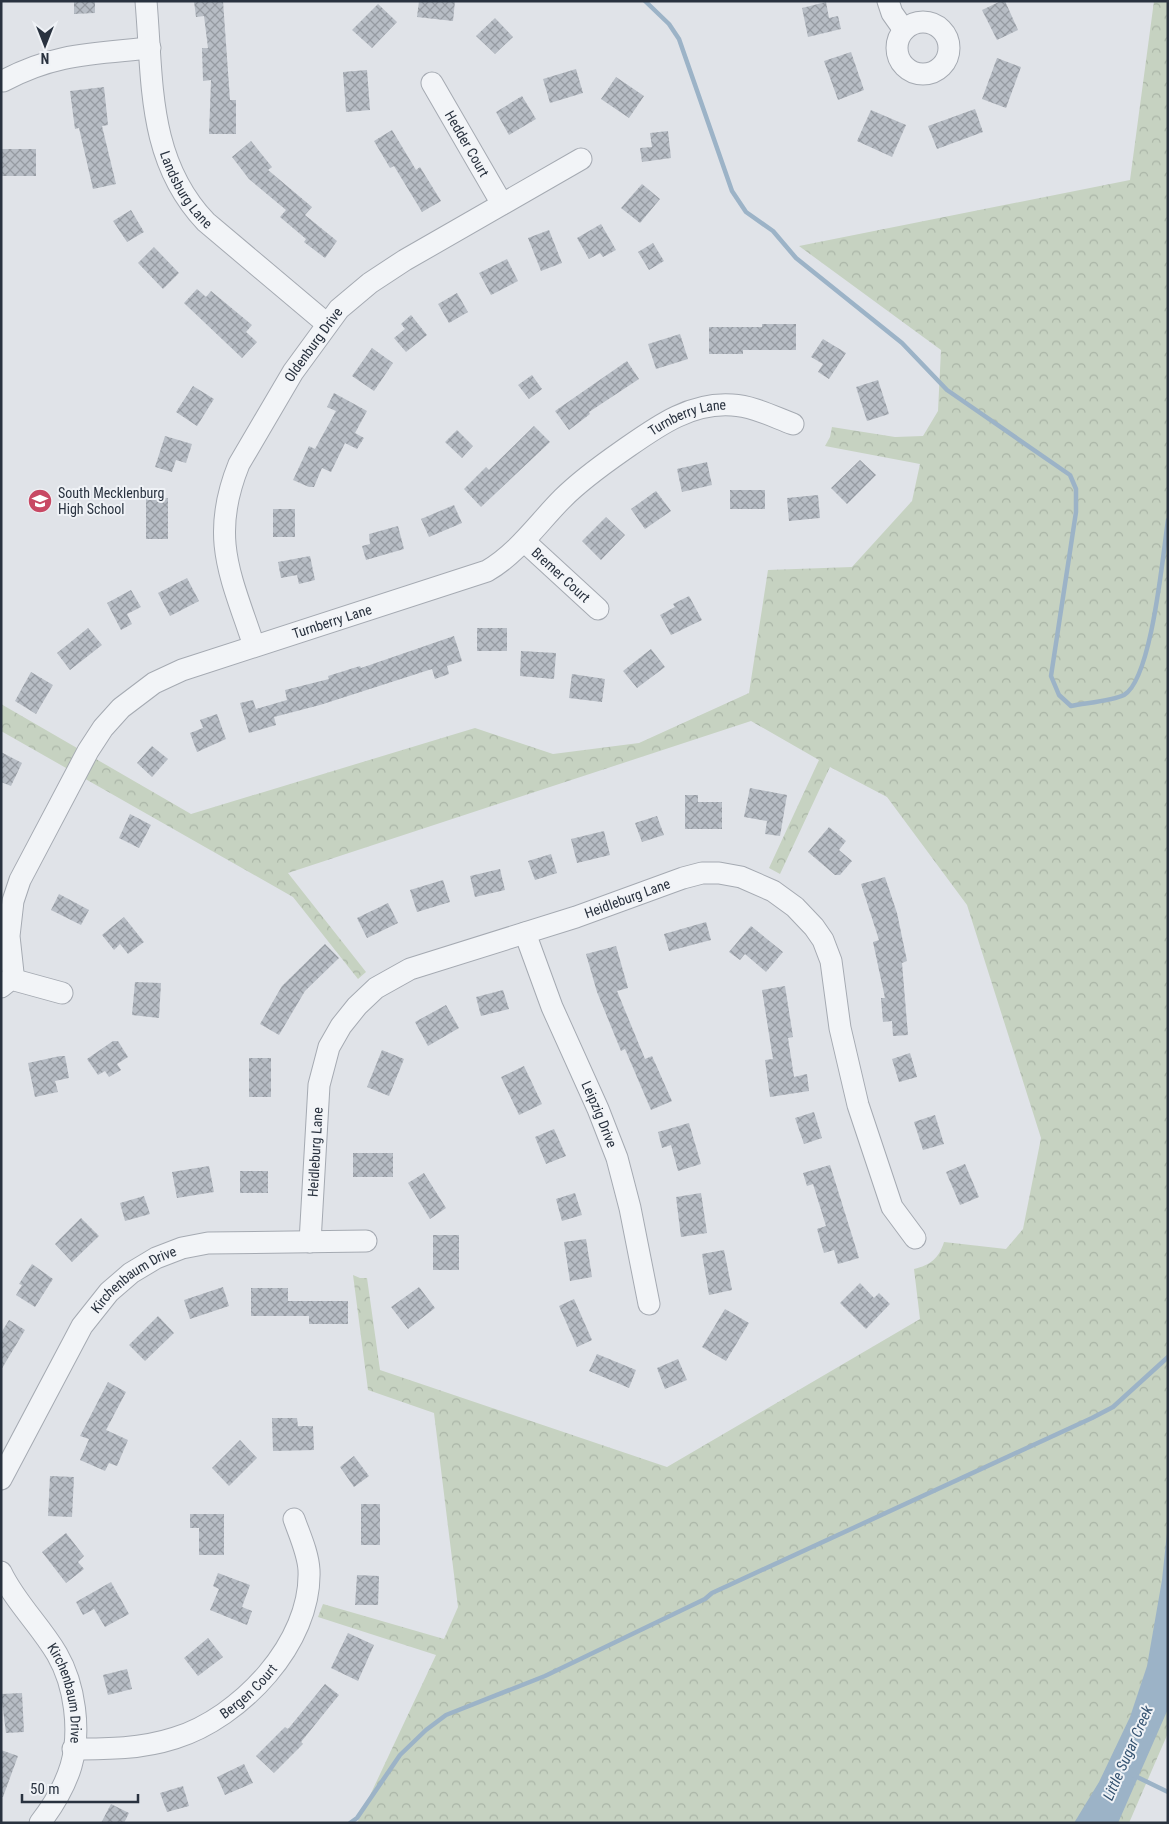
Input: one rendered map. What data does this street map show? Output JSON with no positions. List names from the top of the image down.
{
  "streets": {
    "street": [
      "Hedder Court",
      "Landsburg Lane",
      "Oldenburg Drive",
      "Turnberry Lane",
      "Bremer Court",
      "Heidleburg Lane",
      "Leipzig Drive",
      "Kirchenbaum Drive",
      "Bergen Court"
    ]
  },
  "crossings": [
    ["Hedder Court", "Oldenburg Drive"],
    ["Landsburg Lane", "Oldenburg Drive"],
    ["Oldenburg Drive", "Turnberry Lane"],
    ["Turnberry Lane", "Bremer Court"],
    ["Heidleburg Lane", "Leipzig Drive"],
    ["Heidleburg Lane", "Kirchenbaum Drive"],
    ["Kirchenbaum Drive", "Bergen Court"]
  ],
  "water": ["Little Sugar Creek"],
  "places": {
    "school or university": ["South Mecklenburg High School"]
  },
  "scale_bar": "50 m",
  "north": "bottom"
}
